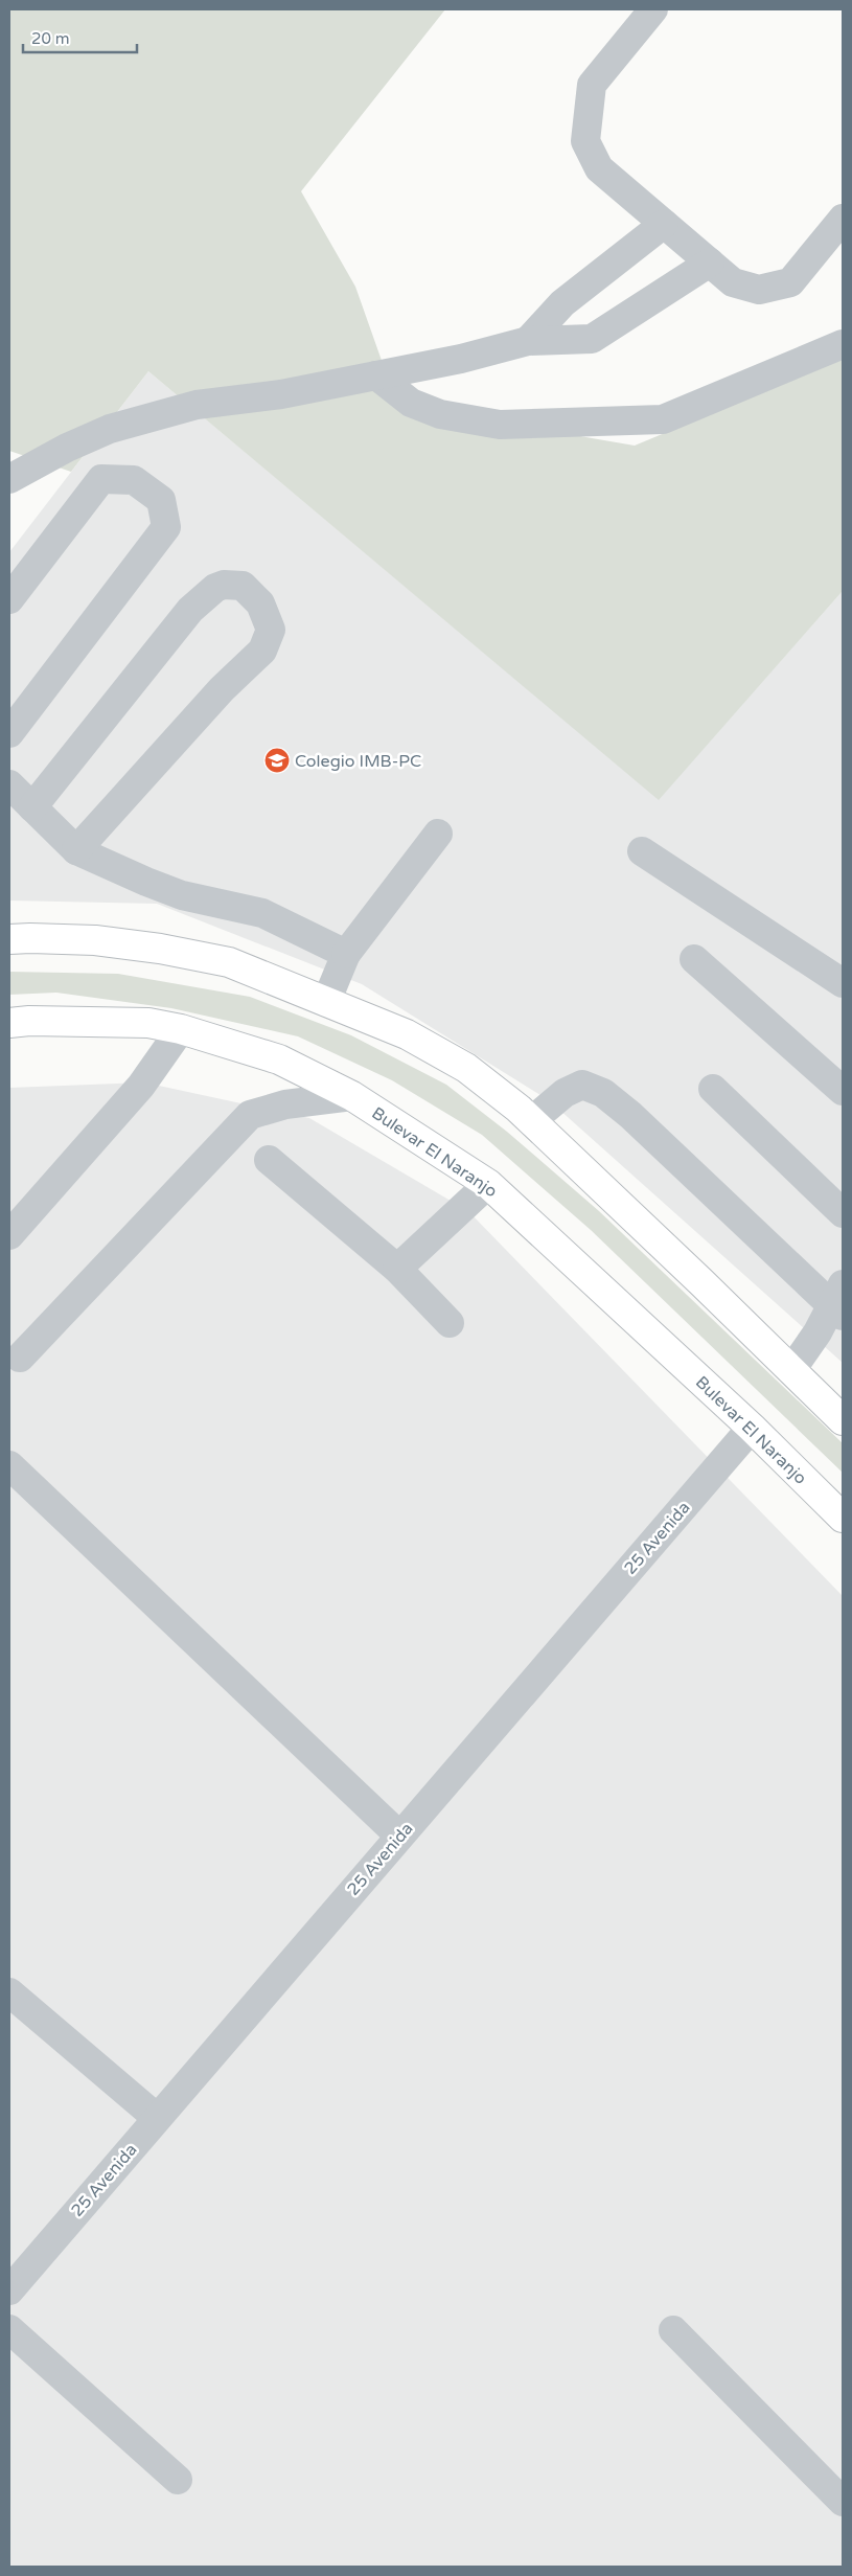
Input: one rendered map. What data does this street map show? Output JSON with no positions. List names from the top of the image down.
{
  "streets": {
    "main road": ["Bulevar El Naranjo"],
    "street": ["25 Avenida"]
  },
  "crossings": [
    ["Bulevar El Naranjo", "25 Avenida"]
  ],
  "places": {
    "school or university": ["Colegio IMB-PC"]
  },
  "scale_bar": "20 m"
}
